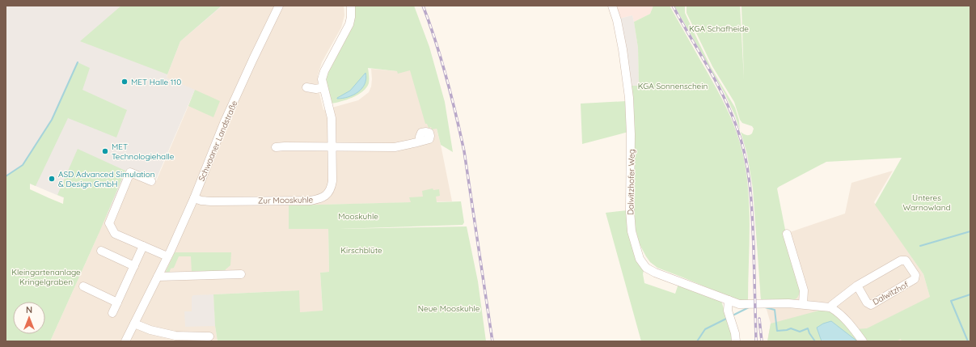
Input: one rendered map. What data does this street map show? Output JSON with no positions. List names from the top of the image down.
{
  "streets": {
    "street": [
      "Schwaaner Landstraße",
      "Dalwitzhofer Weg",
      "Zur Mooskuhle",
      "Dalwitzhof"
    ]
  },
  "crossings": [
    ["Schwaaner Landstraße", "Zur Mooskuhle"]
  ],
  "parks": [
    "KGA Schafheide",
    "KGA Sonnenschein",
    "Unteres Warnowland",
    "Mooskuhle",
    "Kirschblüte",
    "Kleingartenanlage Kringelgraben",
    "Neue Mooskuhle"
  ],
  "places": ["MET Halle 110", "MET Technologiehalle", "ASD Advanced Simulation & Design GmbH"],
  "north": "top"
}
